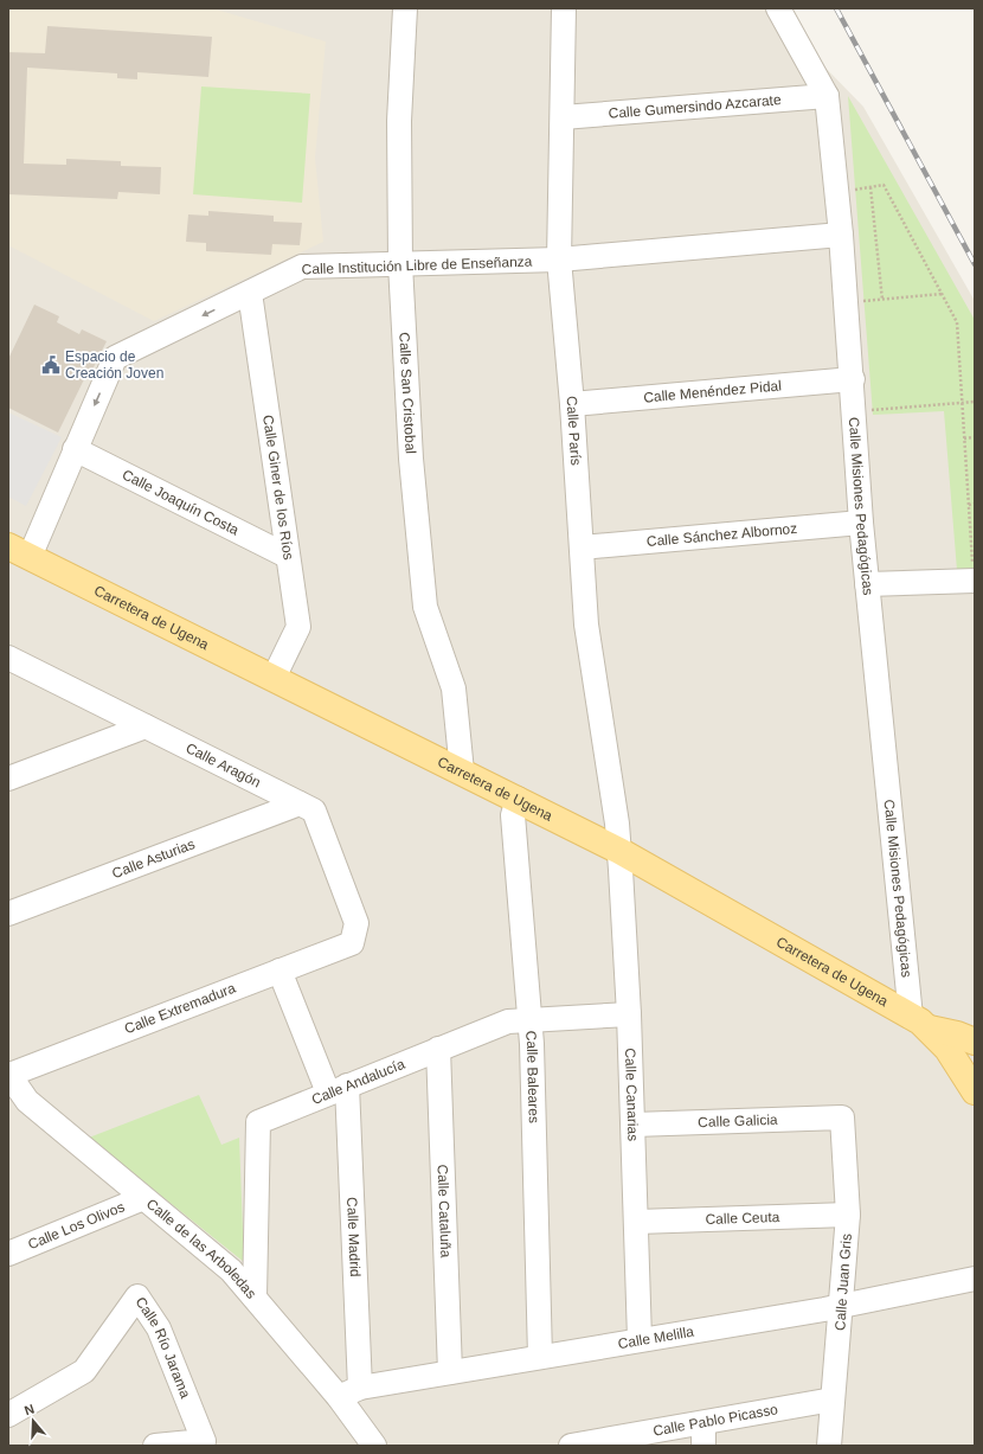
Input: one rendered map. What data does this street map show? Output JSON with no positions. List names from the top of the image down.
{
  "streets": {
    "main road": ["Carretera de Ugena"],
    "street": [
      "Calle Gumersindo Azcarate",
      "Calle Institución Libre de Enseñanza",
      "Calle Menéndez Pidal",
      "Calle San Cristobal",
      "Calle París",
      "Calle Giner de los Ríos",
      "Calle Joaquín Costa",
      "Calle Misiones Pedagógicas",
      "Calle Sánchez Albornoz",
      "Calle Aragón",
      "Calle Asturias",
      "Calle Extremadura",
      "Calle Baleares",
      "Calle Andalucía",
      "Calle Canarias",
      "Calle Galicia",
      "Calle Cataluña",
      "Calle Ceuta",
      "Calle Los Olivos",
      "Calle Madrid",
      "Calle de las Arboledas",
      "Calle Juan Gris",
      "Calle Melilla",
      "Calle Río Jarama",
      "Calle Pablo Picasso"
    ]
  },
  "crossings": [
    ["Calle Gumersindo Azcarate", "Calle París"],
    ["Calle Gumersindo Azcarate", "Calle Misiones Pedagógicas"],
    ["Calle Institución Libre de Enseñanza", "Calle San Cristobal"],
    ["Calle Institución Libre de Enseñanza", "Calle París"],
    ["Calle Institución Libre de Enseñanza", "Calle Giner de los Ríos"],
    ["Calle Institución Libre de Enseñanza", "Calle Joaquín Costa"],
    ["Calle Institución Libre de Enseñanza", "Calle Misiones Pedagógicas"],
    ["Calle Institución Libre de Enseñanza", "Carretera de Ugena"],
    ["Calle Menéndez Pidal", "Calle París"],
    ["Calle Menéndez Pidal", "Calle Misiones Pedagógicas"],
    ["Calle San Cristobal", "Carretera de Ugena"],
    ["Calle París", "Calle Sánchez Albornoz"],
    ["Calle París", "Carretera de Ugena"],
    ["Calle París", "Calle Canarias"],
    ["Calle Giner de los Ríos", "Calle Joaquín Costa"],
    ["Calle Giner de los Ríos", "Carretera de Ugena"],
    ["Calle Misiones Pedagógicas", "Calle Sánchez Albornoz"],
    ["Calle Misiones Pedagógicas", "Carretera de Ugena"],
    ["Carretera de Ugena", "Calle Baleares"],
    ["Carretera de Ugena", "Calle Canarias"],
    ["Calle Aragón", "Calle Asturias"],
    ["Calle Aragón", "Calle Extremadura"],
    ["Calle Extremadura", "Calle Madrid"],
    ["Calle Extremadura", "Calle de las Arboledas"],
    ["Calle Baleares", "Calle Andalucía"],
    ["Calle Baleares", "Calle Melilla"],
    ["Calle Andalucía", "Calle Canarias"],
    ["Calle Andalucía", "Calle Cataluña"],
    ["Calle Andalucía", "Calle Madrid"],
    ["Calle Andalucía", "Calle de las Arboledas"],
    ["Calle Canarias", "Calle Galicia"],
    ["Calle Canarias", "Calle Ceuta"],
    ["Calle Canarias", "Calle Melilla"],
    ["Calle Galicia", "Calle Juan Gris"],
    ["Calle Cataluña", "Calle Melilla"],
    ["Calle Ceuta", "Calle Juan Gris"],
    ["Calle Los Olivos", "Calle de las Arboledas"],
    ["Calle Madrid", "Calle de las Arboledas"],
    ["Calle Madrid", "Calle Melilla"],
    ["Calle de las Arboledas", "Calle Melilla"],
    ["Calle Juan Gris", "Calle Melilla"],
    ["Calle Juan Gris", "Calle Pablo Picasso"]
  ],
  "places": {
    "public building": ["Espacio de Creación Joven"]
  },
  "north": "top"
}
